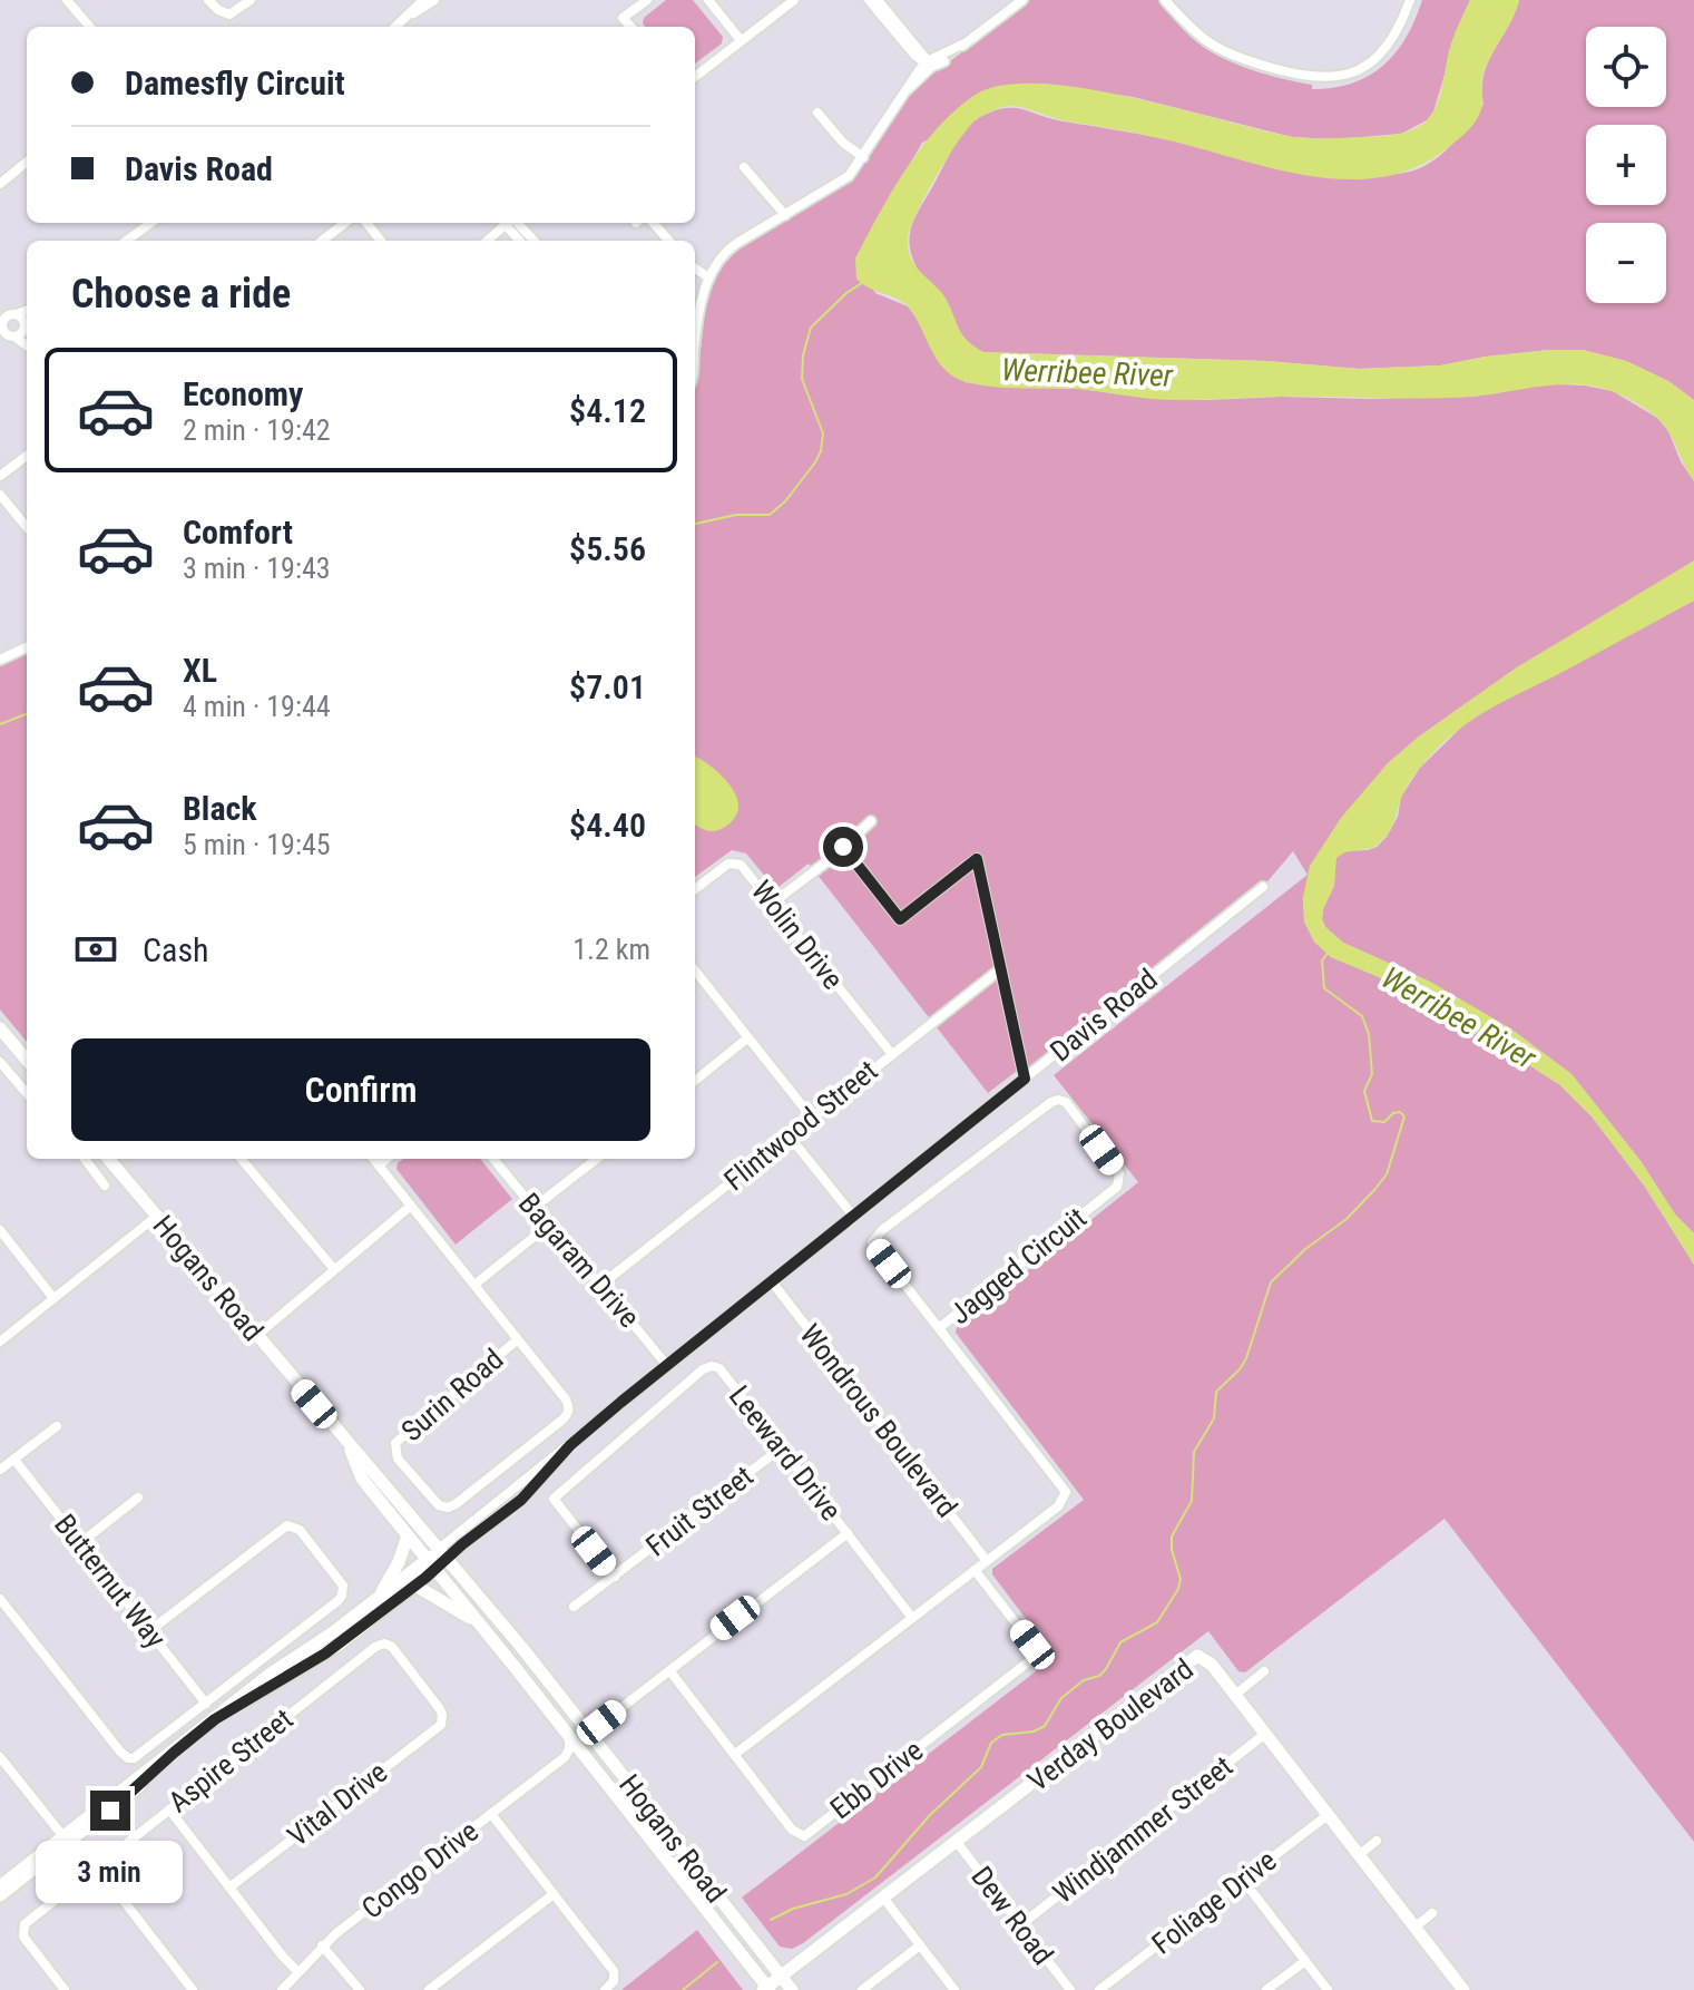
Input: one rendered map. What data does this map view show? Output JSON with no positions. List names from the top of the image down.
{
  "streets": {
    "street": [
      "Wolin Drive",
      "Davis Road",
      "Flintwood Street",
      "Bagaram Drive",
      "Jagged Circuit",
      "Hogans Road",
      "Surin Road",
      "Wondrous Boulevard",
      "Leeward Drive",
      "Fruit Street",
      "Butternut Way",
      "Verday Boulevard",
      "Aspire Street",
      "Ebb Drive",
      "Vital Drive",
      "Windjammer Street",
      "Congo Drive",
      "Foliage Drive",
      "Dew Road"
    ]
  },
  "crossings": [
    ["Wolin Drive", "Flintwood Street"],
    ["Davis Road", "Bagaram Drive"],
    ["Davis Road", "Hogans Road"],
    ["Davis Road", "Wondrous Boulevard"],
    ["Flintwood Street", "Bagaram Drive"],
    ["Jagged Circuit", "Wondrous Boulevard"],
    ["Jagged Circuit", "Leeward Drive"],
    ["Jagged Circuit", "Ebb Drive"],
    ["Hogans Road", "Verday Boulevard"],
    ["Leeward Drive", "Fruit Street"],
    ["Verday Boulevard", "Windjammer Street"],
    ["Verday Boulevard", "Foliage Drive"],
    ["Verday Boulevard", "Dew Road"],
    ["Aspire Street", "Vital Drive"],
    ["Windjammer Street", "Dew Road"]
  ],
  "water": ["Werribee River"],
  "page": {
    "map_buttons": ["+", "−"],
    "banner": ["Damesfly Circuit", "Davis Road"],
    "heading": "Choose a ride",
    "list": [
      {
        "name": "Economy",
        "note": "2 min · 19:42",
        "value": "$4.12"
      },
      {
        "name": "Comfort",
        "note": "3 min · 19:43",
        "value": "$5.56"
      },
      {
        "name": "XL",
        "note": "4 min · 19:44",
        "value": "$7.01"
      },
      {
        "name": "Black",
        "note": "5 min · 19:45",
        "value": "$4.40"
      }
    ],
    "pay": ["Cash", "1.2 km"],
    "buttons": "Confirm",
    "bubble": "3 min"
  }
}
